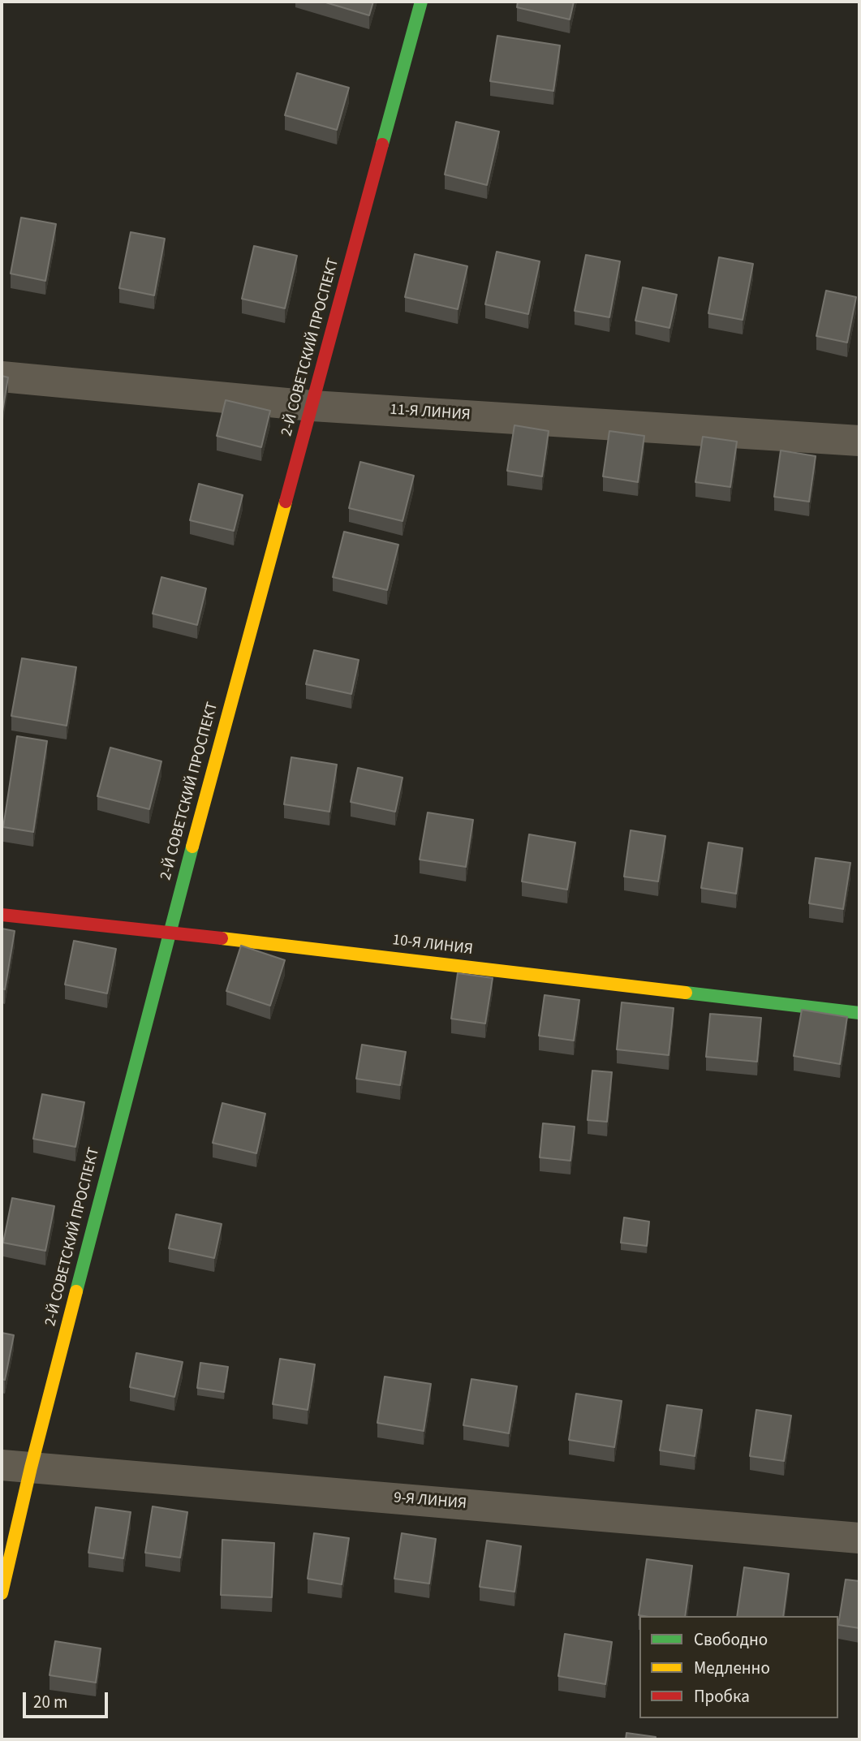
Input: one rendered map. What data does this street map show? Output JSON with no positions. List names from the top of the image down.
{
  "streets": {
    "street": [
      "2-Й СОВЕТСКИЙ ПРОСПЕКТ",
      "11-Я ЛИНИЯ",
      "10-Я ЛИНИЯ",
      "9-Я ЛИНИЯ"
    ]
  },
  "crossings": [
    ["2-Й СОВЕТСКИЙ ПРОСПЕКТ", "11-Я ЛИНИЯ"],
    ["2-Й СОВЕТСКИЙ ПРОСПЕКТ", "10-Я ЛИНИЯ"],
    ["2-Й СОВЕТСКИЙ ПРОСПЕКТ", "9-Я ЛИНИЯ"]
  ],
  "legend": ["Свободно", "Медленно", "Пробка"],
  "scale_bar": "20 m"
}
